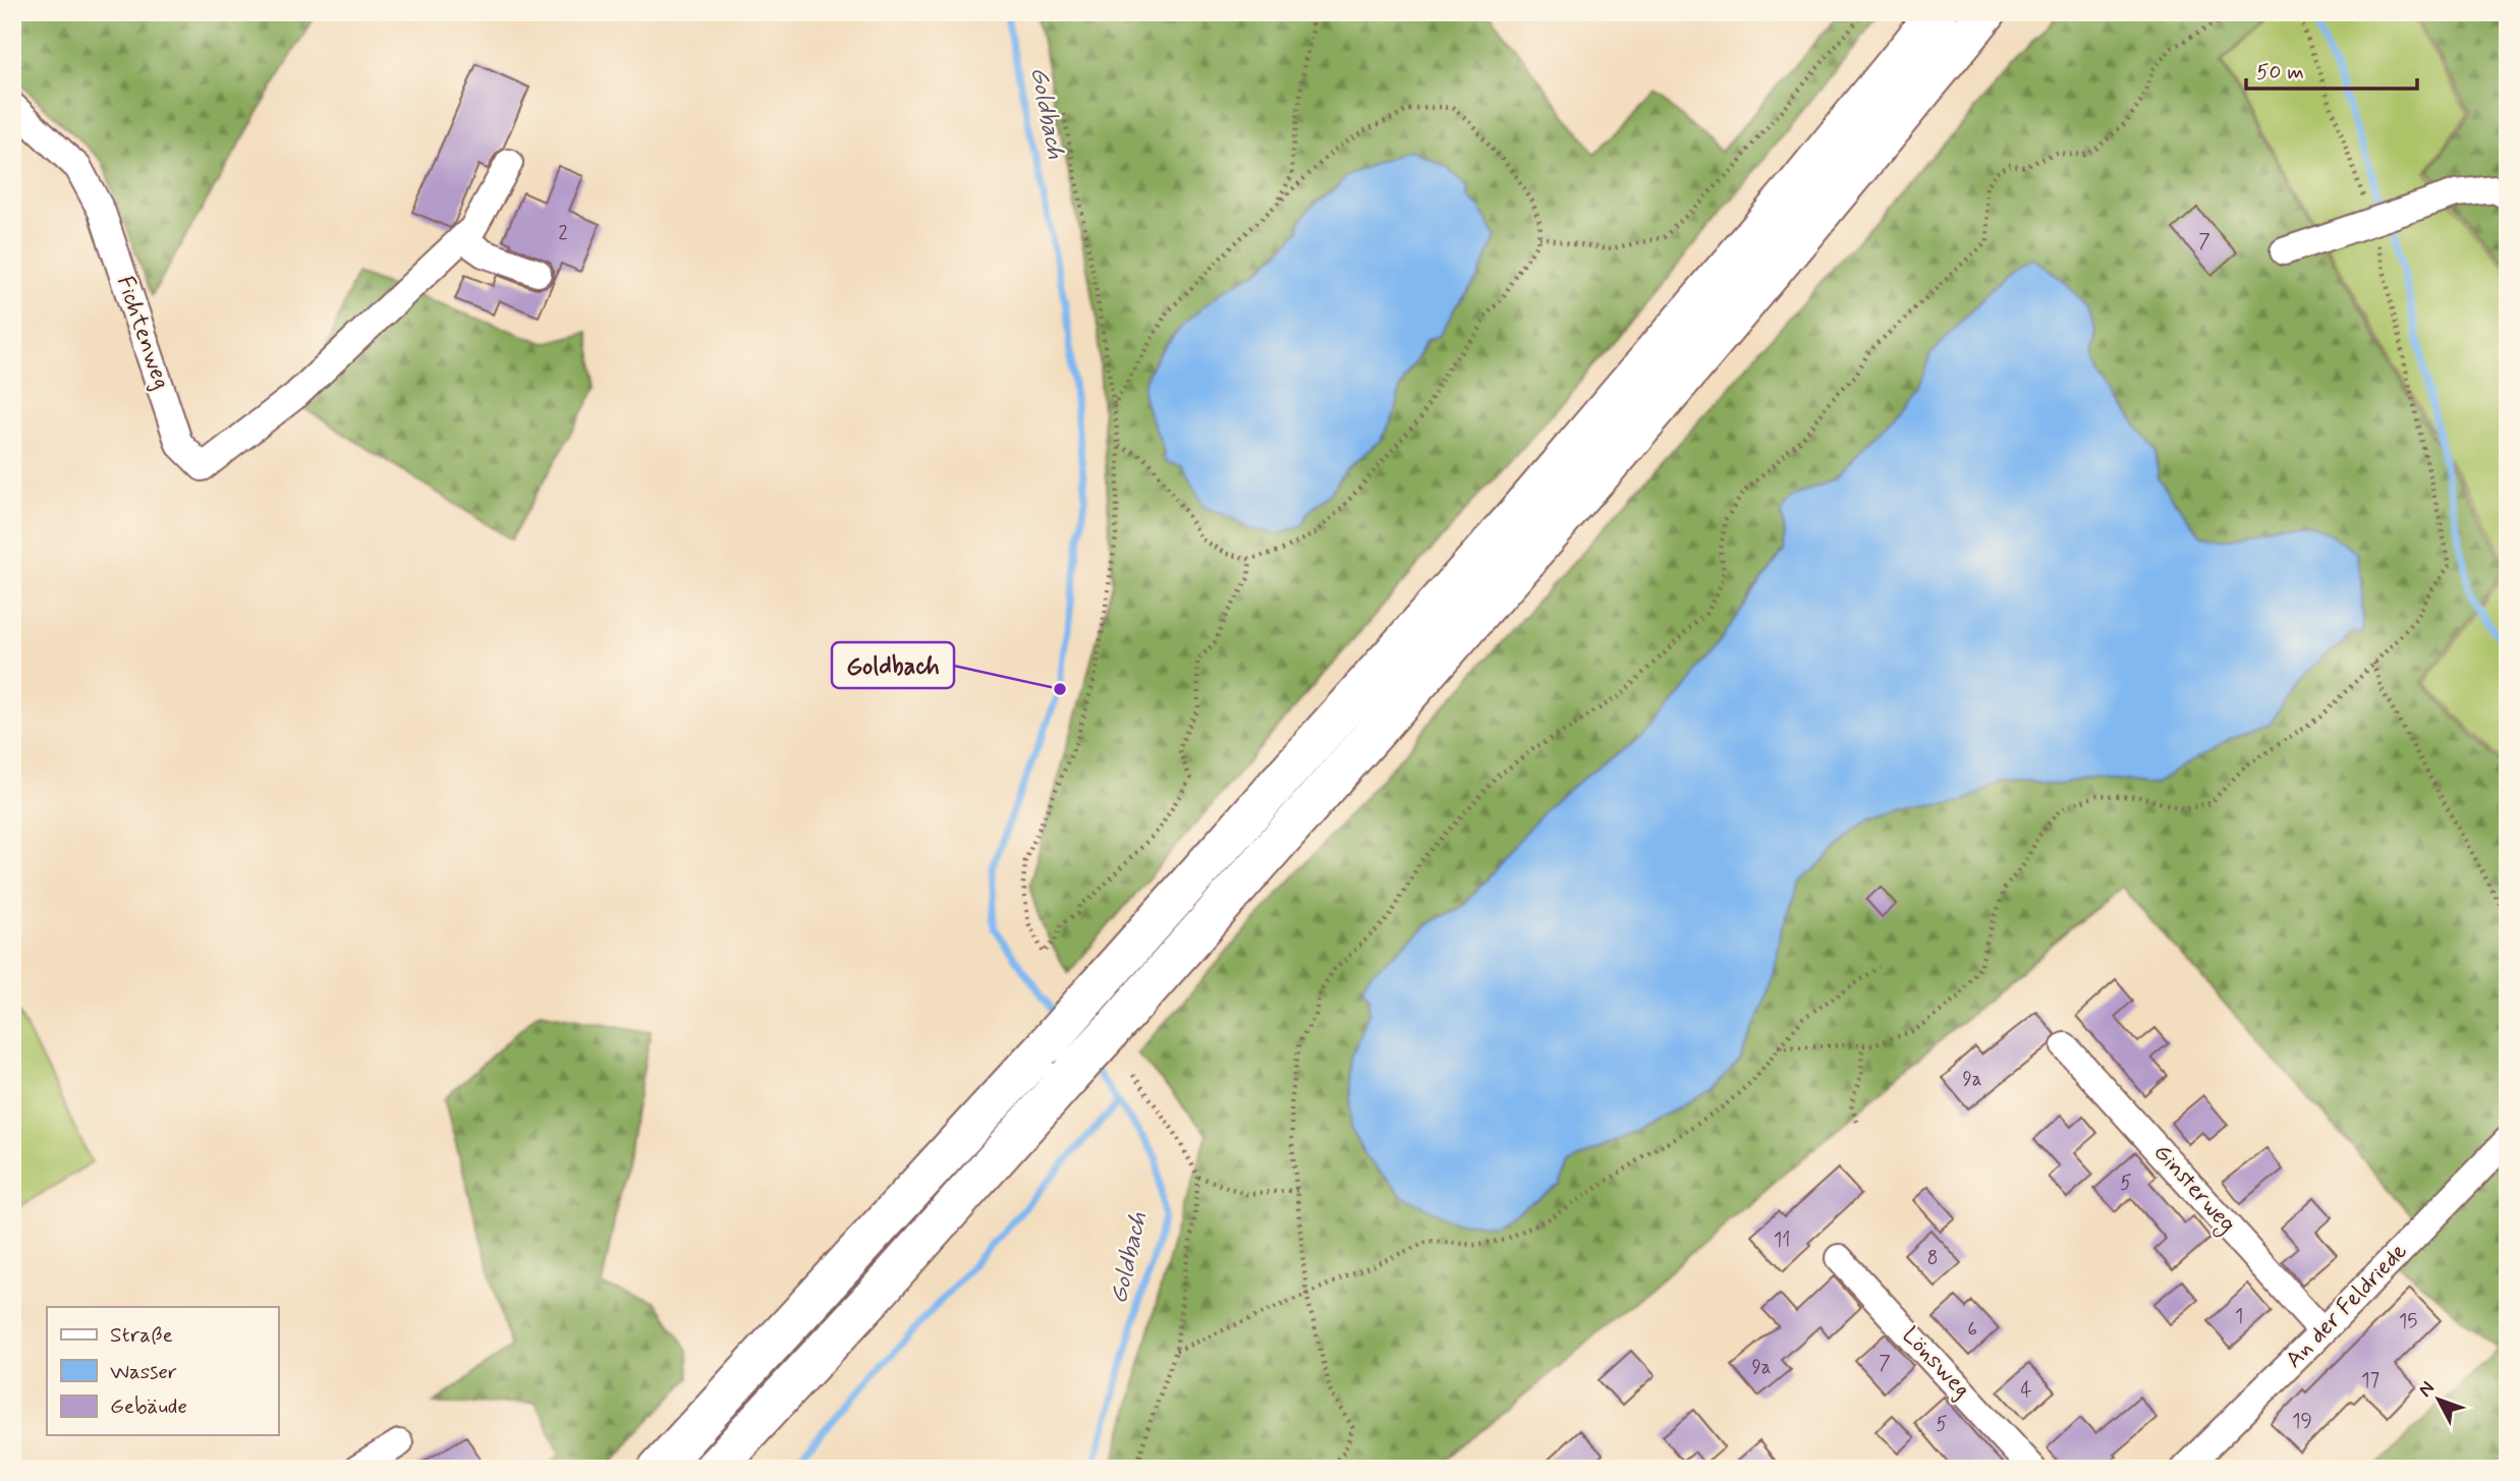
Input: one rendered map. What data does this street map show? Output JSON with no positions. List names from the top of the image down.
{
  "streets": {
    "street": [
      "Fichtenweg",
      "Ginsterweg",
      "An der Feldriede",
      "Lönsweg"
    ]
  },
  "crossings": [
    ["Ginsterweg", "An der Feldriede"]
  ],
  "water": ["Goldbach"],
  "places": ["Goldbach"],
  "house_numbers": [
    "2",
    "7",
    "9a",
    "5",
    "11",
    "8",
    "1",
    "15",
    "6",
    "7",
    "9a",
    "17",
    "4",
    "19",
    "5"
  ],
  "legend": ["Straße", "Wasser", "Gebäude"],
  "scale_bar": "50 m",
  "north": "top left"
}
